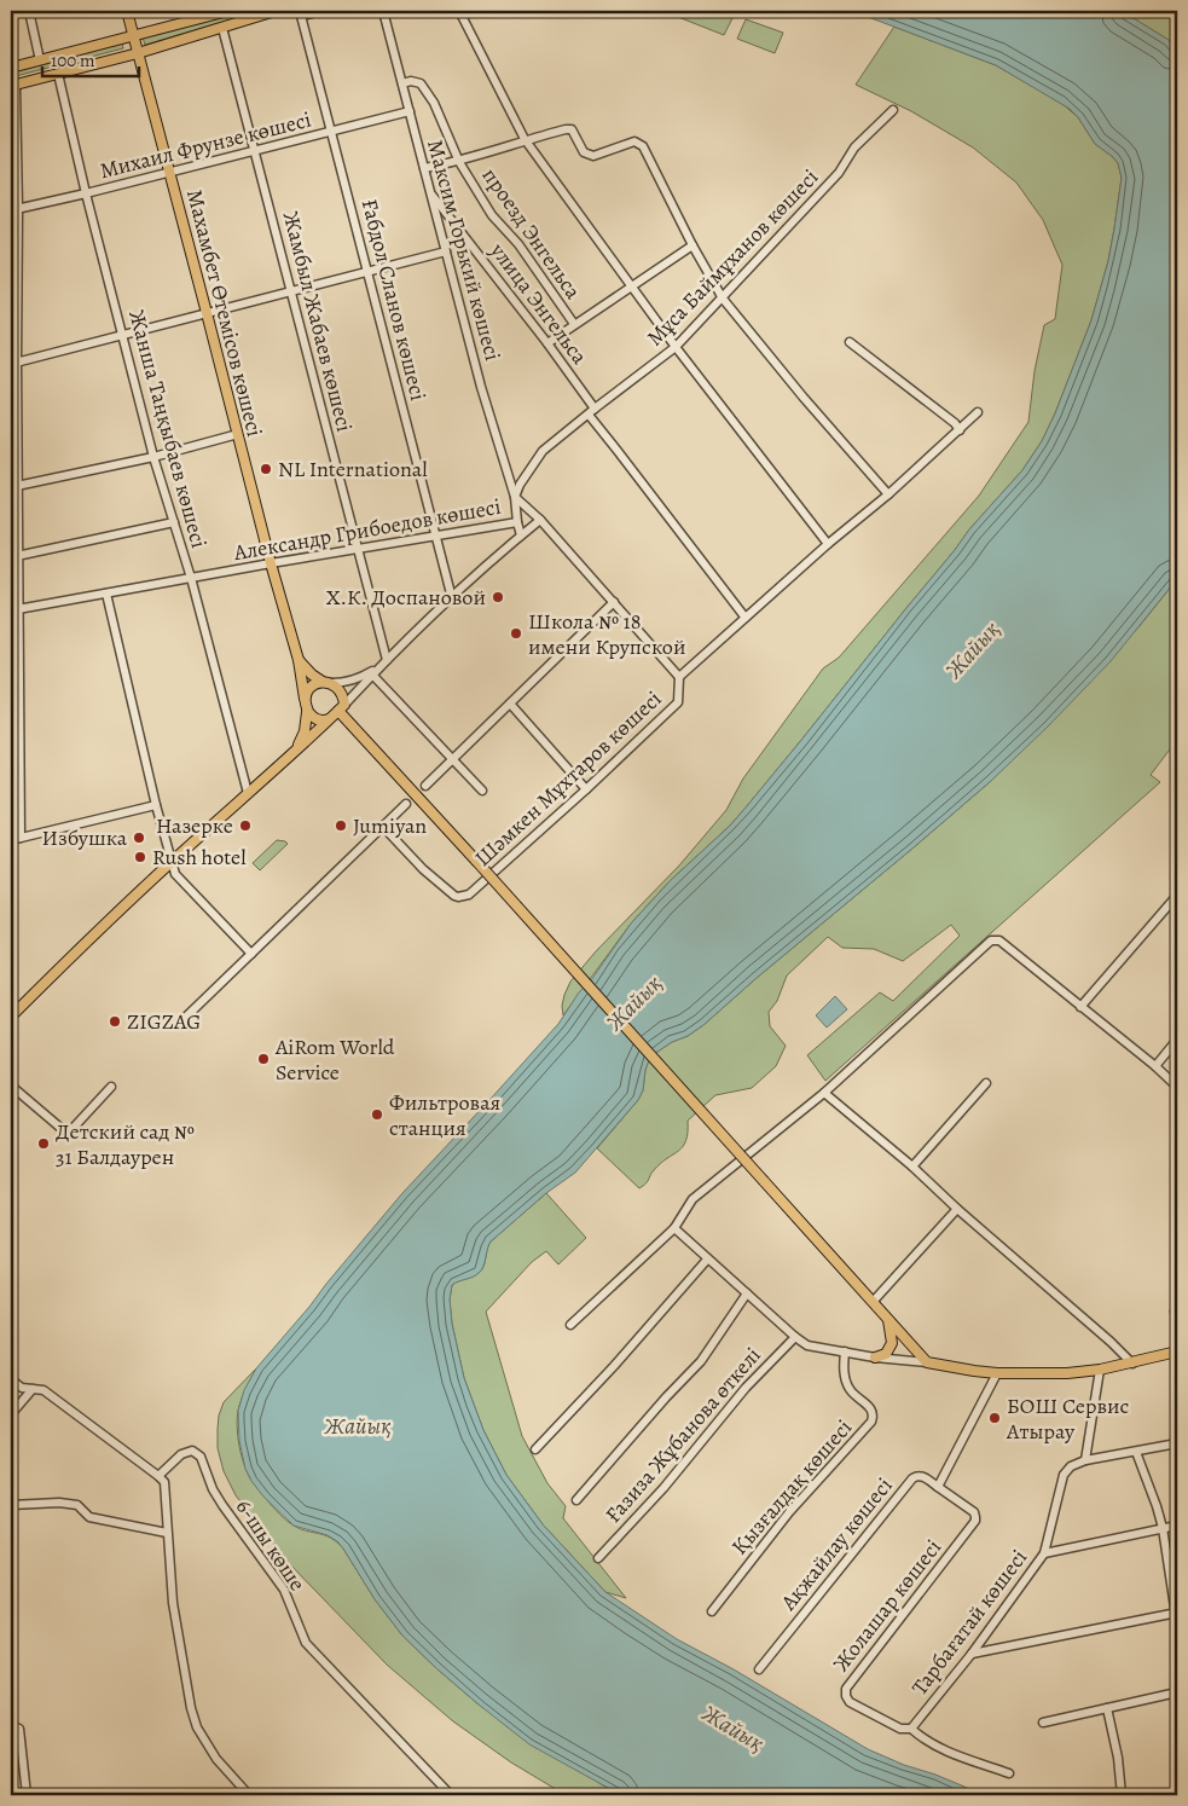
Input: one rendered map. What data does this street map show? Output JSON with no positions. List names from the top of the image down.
{
  "streets": {
    "main road": ["Махамбет Өтемісов көшесі"],
    "street": [
      "Михаил Фрунзе көшесі",
      "проезд Энгельса",
      "Максим Горький көшесі",
      "Мұса Баймұханов көшесі",
      "Ғабдол Сланов көшесі",
      "улица Энгельса",
      "Жамбыл Жабаев көшесі",
      "Жанша Таңқыбаев көшесі",
      "Александр Грибоедов көшесі",
      "Шәмкен Мұхтаров көшесі",
      "Ғазиза Жұбанова өткелі",
      "Қызғалдақ көшесі",
      "Ақжайлау көшесі",
      "6-шы көше",
      "Жолашар көшесi",
      "Тарбағатай көшесi"
    ]
  },
  "crossings": [
    ["Михаил Фрунзе көшесі", "Максим Горький көшесі"],
    ["Михаил Фрунзе көшесі", "Ғабдол Сланов көшесі"],
    ["Михаил Фрунзе көшесі", "Махамбет Өтемісов көшесі"],
    ["Михаил Фрунзе көшесі", "Жамбыл Жабаев көшесі"],
    ["Михаил Фрунзе көшесі", "Жанша Таңқыбаев көшесі"],
    ["проезд Энгельса", "Максим Горький көшесі"],
    ["Максим Горький көшесі", "Мұса Баймұханов көшесі"],
    ["Максим Горький көшесі", "улица Энгельса"],
    ["Максим Горький көшесі", "Александр Грибоедов көшесі"],
    ["Максим Горький көшесі", "Шәмкен Мұхтаров көшесі"],
    ["Мұса Баймұханов көшесі", "улица Энгельса"],
    ["Ғабдол Сланов көшесі", "Александр Грибоедов көшесі"],
    ["улица Энгельса", "Шәмкен Мұхтаров көшесі"],
    ["Махамбет Өтемісов көшесі", "Александр Грибоедов көшесі"],
    ["Жамбыл Жабаев көшесі", "Александр Грибоедов көшесі"],
    ["Жанша Таңқыбаев көшесі", "Александр Грибоедов көшесі"],
    ["Ақжайлау көшесі", "Жолашар көшесi"],
    ["Жолашар көшесi", "Тарбағатай көшесi"]
  ],
  "water": ["Жайық"],
  "places": [
    "NL International",
    "Х.К. Доспановой",
    "Школа № 18 имени Крупской",
    "Назерке",
    "Jumiyan",
    "Избушка",
    "Rush hotel",
    "ZIGZAG",
    "AiRom World Service",
    "Фильтровая станция",
    "Детский сад № 31 Балдаурен",
    "БОШ Сервис Атырау"
  ],
  "scale_bar": "100 m"
}
